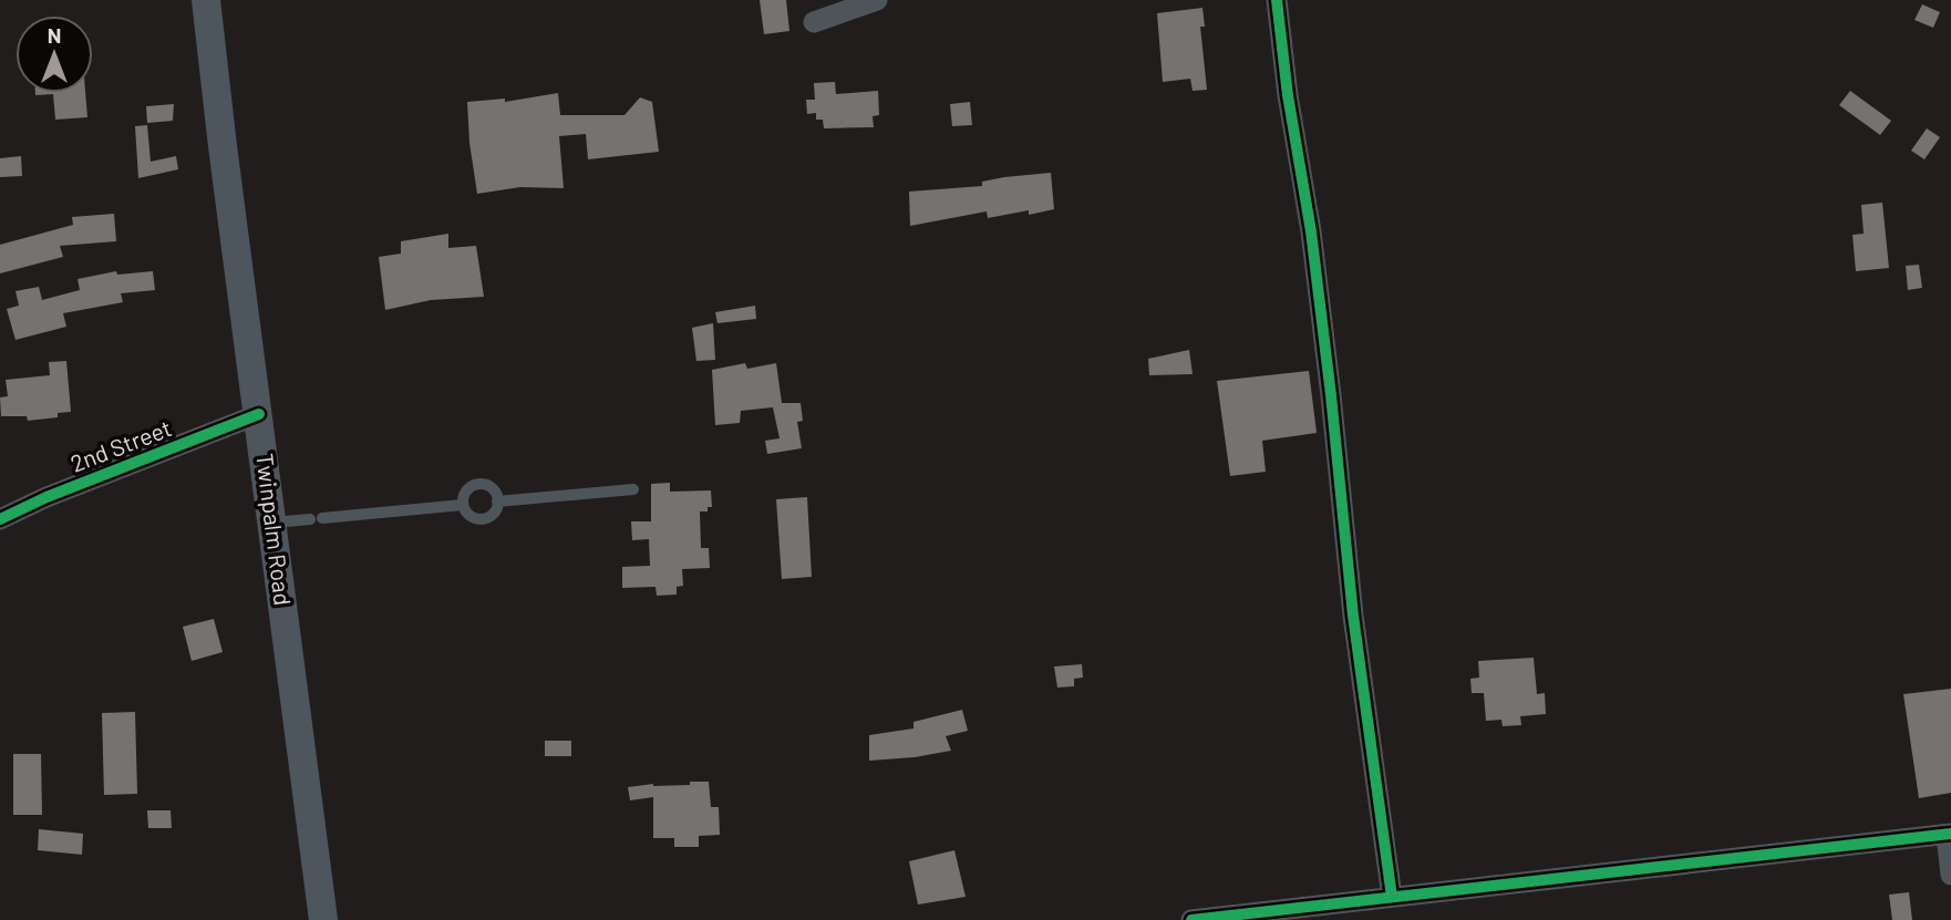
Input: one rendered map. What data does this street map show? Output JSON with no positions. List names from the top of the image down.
{
  "streets": {
    "main road": ["Twinpalm Road"],
    "street": ["2nd Street"]
  },
  "crossings": [
    ["2nd Street", "Twinpalm Road"]
  ],
  "north": "top"
}
